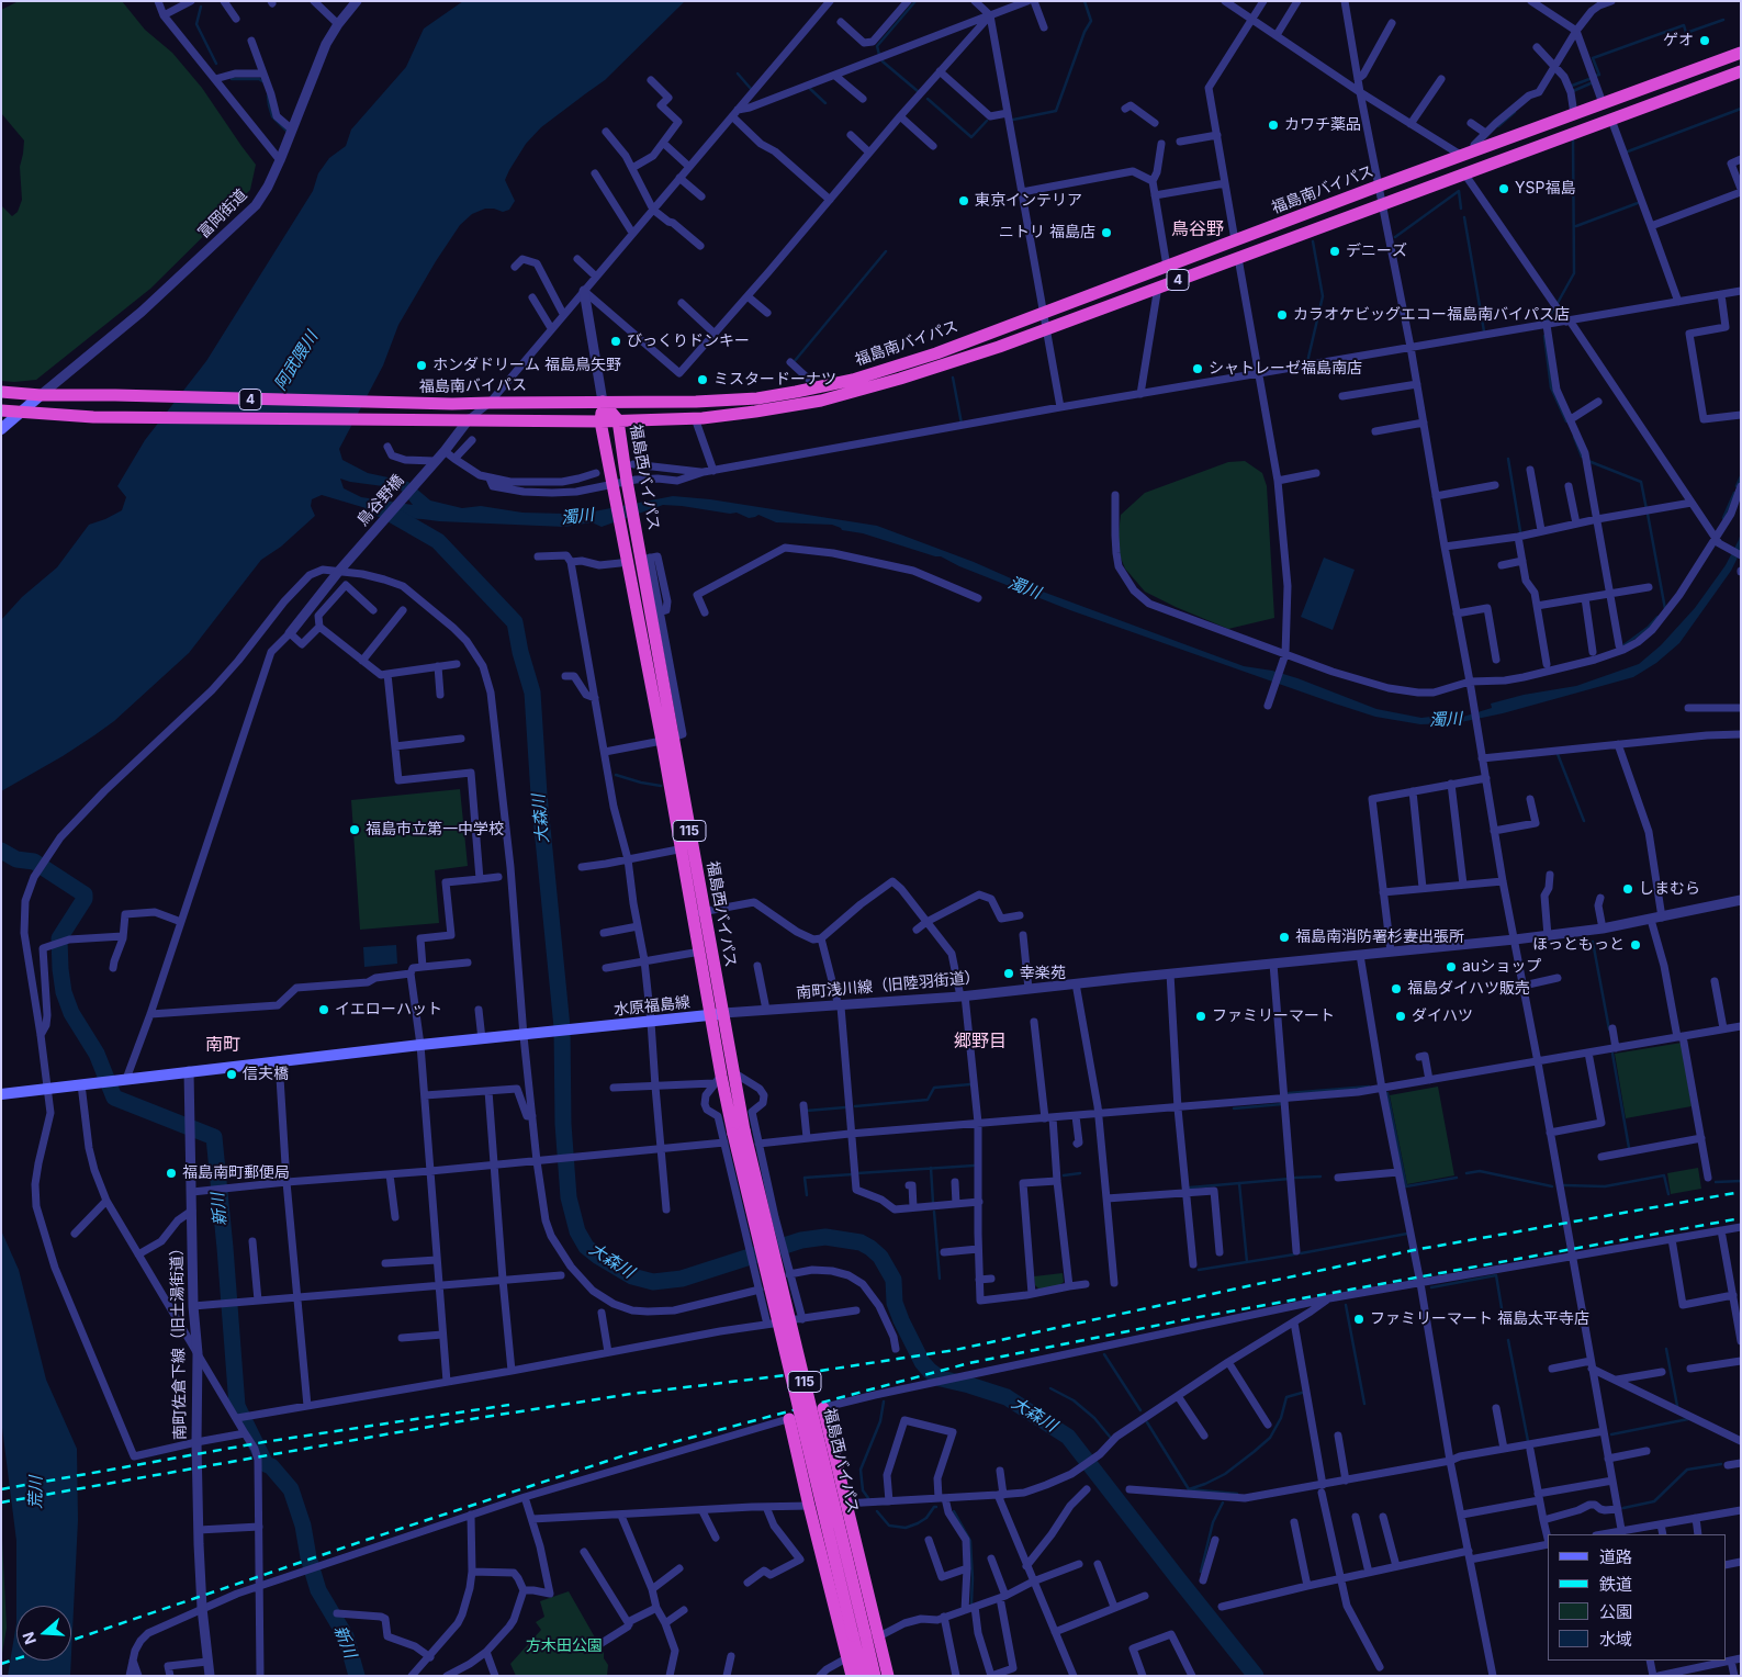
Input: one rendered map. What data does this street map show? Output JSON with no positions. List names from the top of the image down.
{
  "streets": {
    "highway": [
      "福島南バイパス",
      "4",
      "福島西バイパス",
      "115"
    ],
    "main road": ["水原福島線"],
    "street": [
      "富岡街道",
      "鳥谷野橋",
      "南町浅川線（旧陸羽街道）",
      "南町佐倉下線（旧土湯街道）"
    ]
  },
  "crossings": [
    ["福島南バイパス", "富岡街道"],
    ["福島南バイパス", "福島西バイパス"],
    ["福島南バイパス", "鳥谷野橋"],
    ["福島西バイパス", "南町浅川線（旧陸羽街道）"],
    ["福島西バイパス", "水原福島線"],
    ["南町浅川線（旧陸羽街道）", "水原福島線"],
    ["水原福島線", "南町佐倉下線（旧土湯街道）"]
  ],
  "districts": ["鳥谷野", "郷野目", "南町"],
  "water": [
    "阿武隈川",
    "濁川",
    "大森川",
    "新川",
    "荒川"
  ],
  "parks": ["方木田公園"],
  "places": [
    "ゲオ",
    "カワチ薬品",
    "YSP福島",
    "東京インテリア",
    "ニトリ 福島店",
    "デニーズ",
    "カラオケビッグエコー福島南バイパス店",
    "びっくりドンキー",
    "ホンダドリーム 福島鳥矢野",
    "シャトレーゼ福島南店",
    "ミスタードーナツ",
    "福島市立第一中学校",
    "しまむら",
    "福島南消防署杉妻出張所",
    "ほっともっと",
    "auショップ",
    "幸楽苑",
    "福島ダイハツ販売",
    "イエローハット",
    "ファミリーマート",
    "ダイハツ",
    "信夫橋",
    "福島南町郵便局",
    "ファミリーマート 福島太平寺店"
  ],
  "legend": [
    "道路",
    "鉄道",
    "公園",
    "水域"
  ],
  "north": "left"
}
